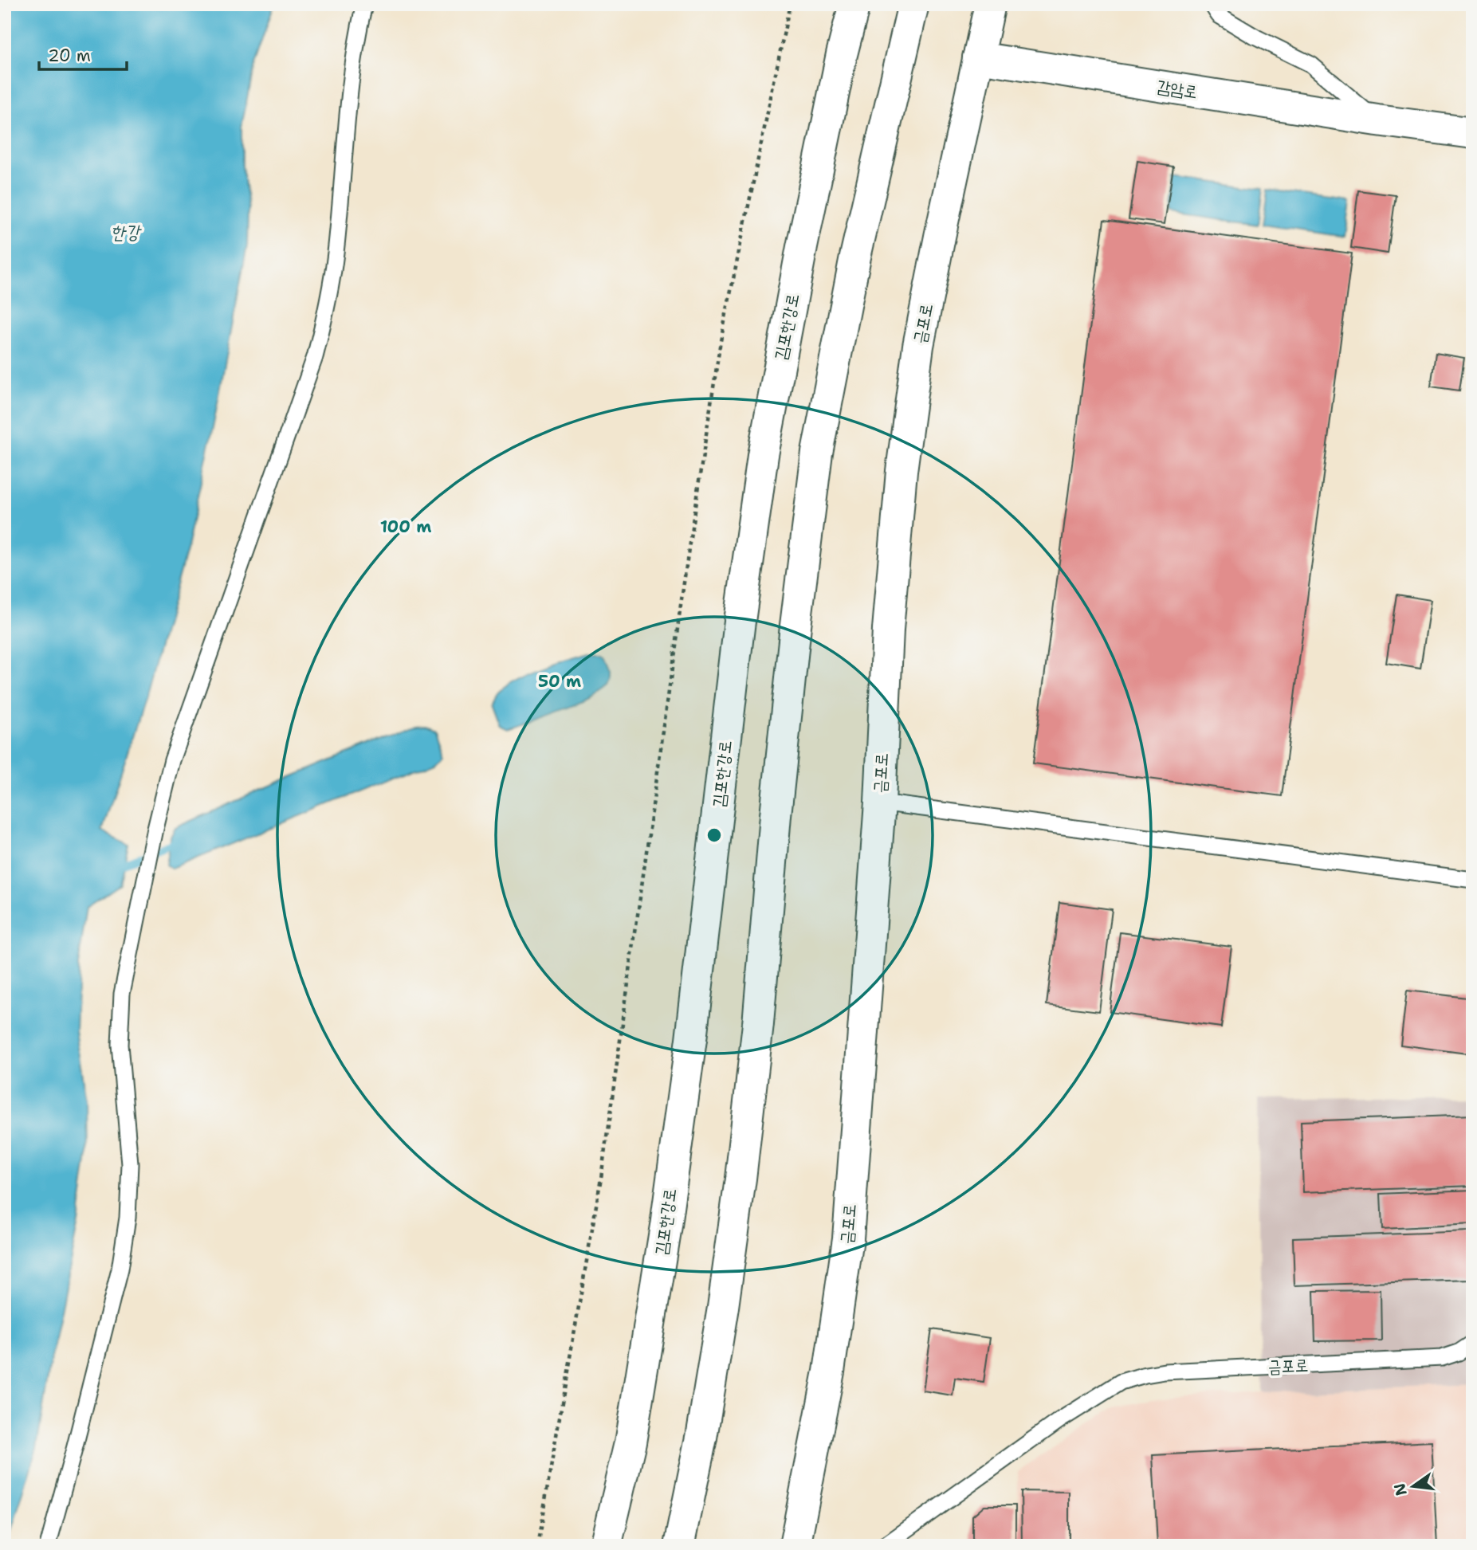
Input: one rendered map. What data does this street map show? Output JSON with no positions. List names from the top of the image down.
{
  "streets": {
    "main road": ["감암로", "금포로", "김포한강로"]
  },
  "crossings": [
    ["감암로", "금포로"]
  ],
  "water": ["한강"],
  "scale_bar": "20 m",
  "north": "left",
  "rings": ["100 m", "50 m"]
}
